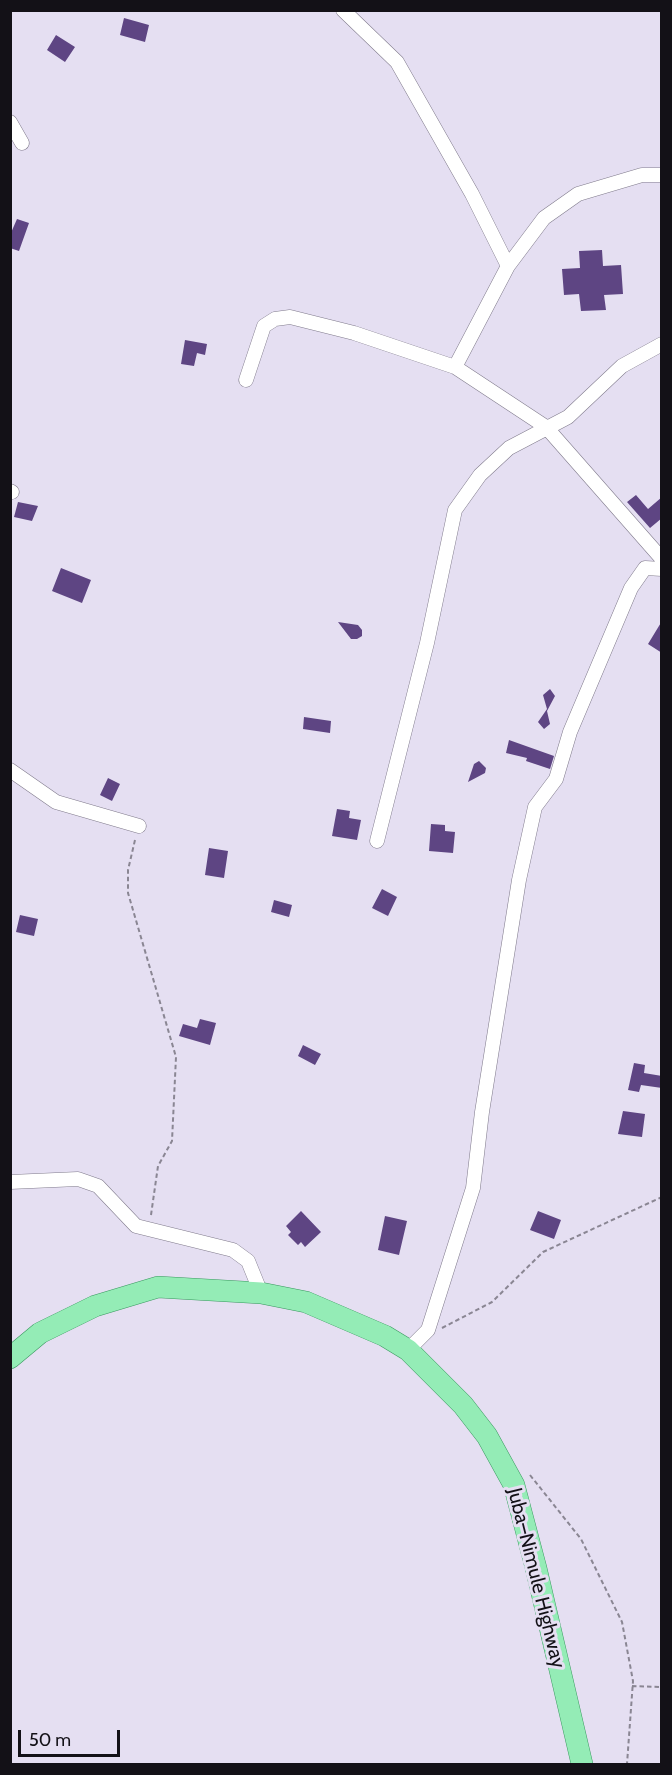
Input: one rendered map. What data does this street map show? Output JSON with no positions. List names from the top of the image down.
{
  "streets": {
    "main road": ["Juba–Nimule Highway"]
  },
  "scale_bar": "50 m"
}
